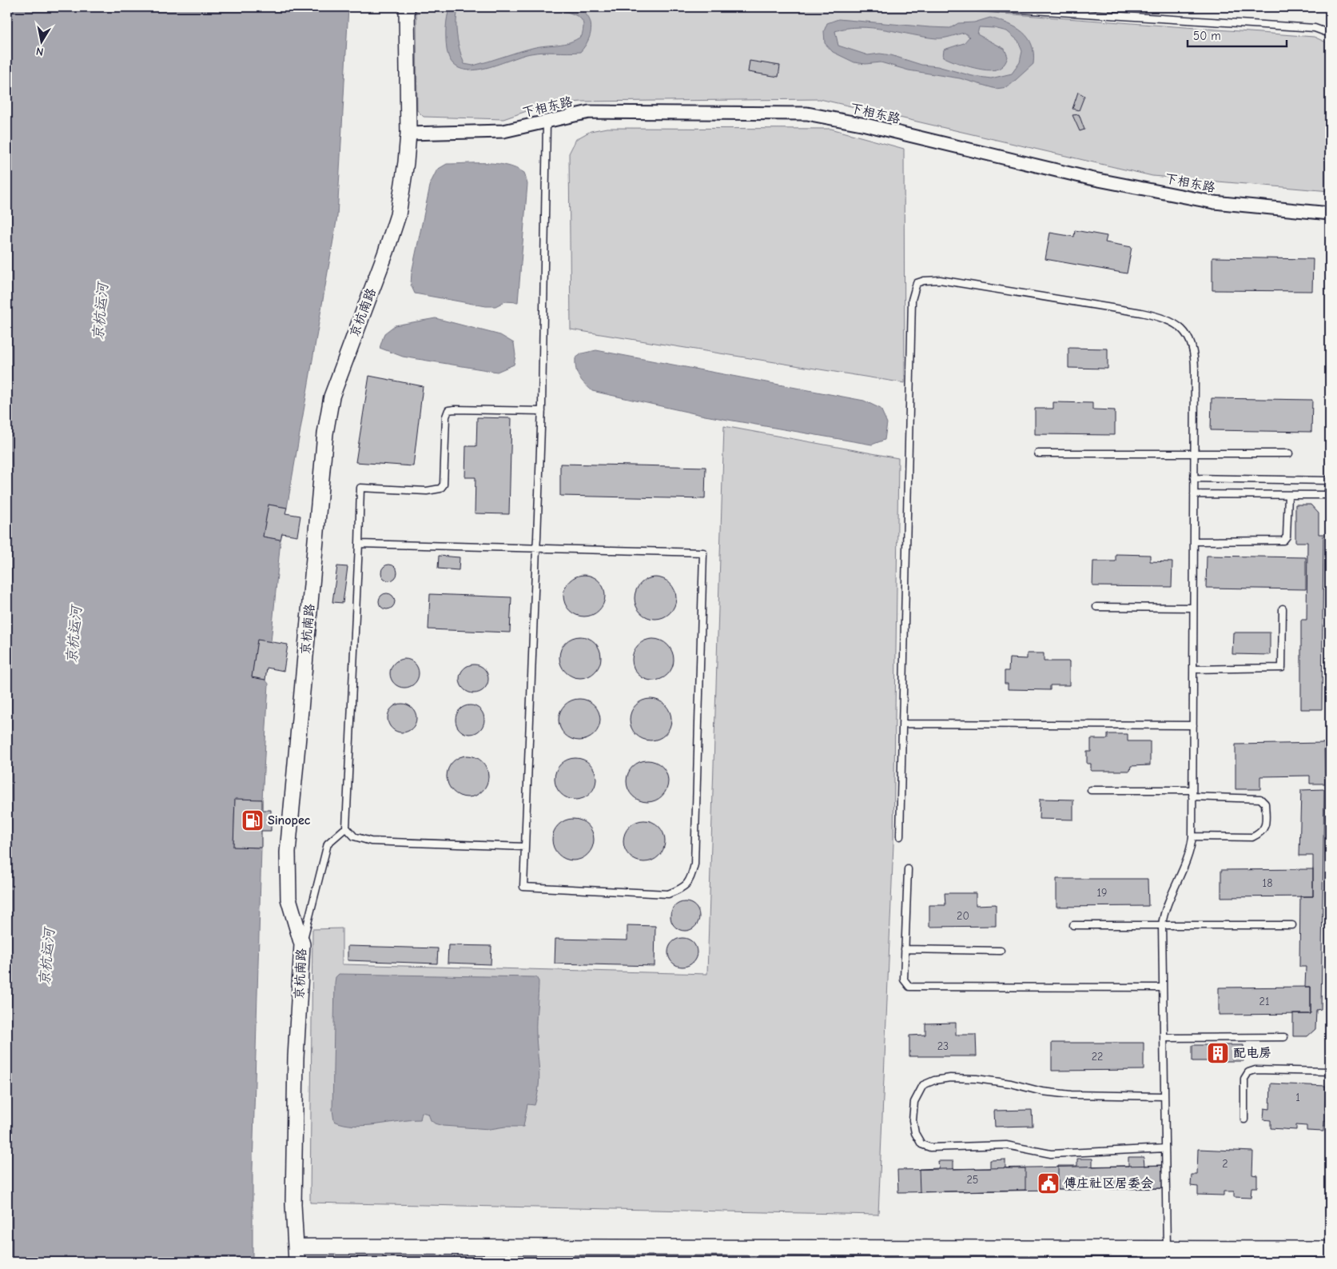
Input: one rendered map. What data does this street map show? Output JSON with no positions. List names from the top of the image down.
{
  "streets": {
    "street": ["下相东路", "京杭南路"]
  },
  "crossings": [
    ["下相东路", "京杭南路"]
  ],
  "water": ["京杭运河"],
  "places": {
    "fuel station": ["Sinopec"],
    "building": ["配电房"],
    "public building": ["傅庄社区居委会"]
  },
  "house_numbers": [
    "18",
    "19",
    "20",
    "21",
    "23",
    "22",
    "1",
    "2",
    "25"
  ],
  "scale_bar": "50 m",
  "north": "bottom"
}
